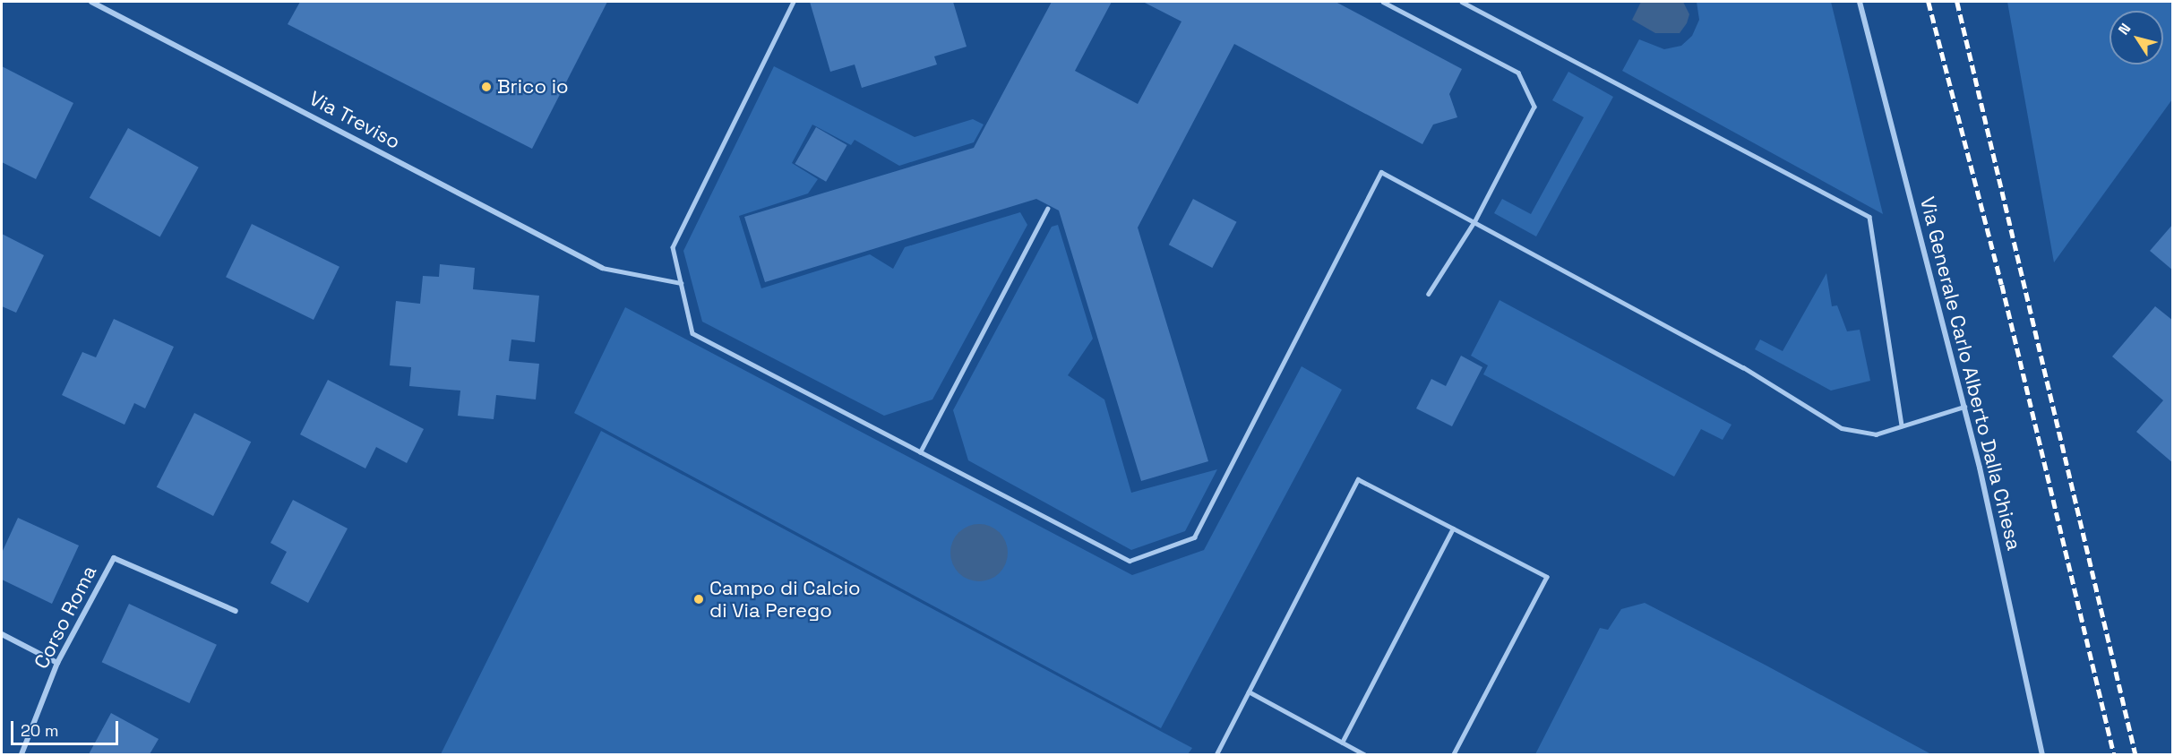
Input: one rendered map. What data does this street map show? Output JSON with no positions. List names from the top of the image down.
{
  "streets": {
    "street": ["Via Treviso", "Via Generale Carlo Alberto Dalla Chiesa", "Corso Roma"]
  },
  "places": ["Brico io", "Campo di Calcio di Via Perego"],
  "scale_bar": "20 m",
  "north": "top left"
}
